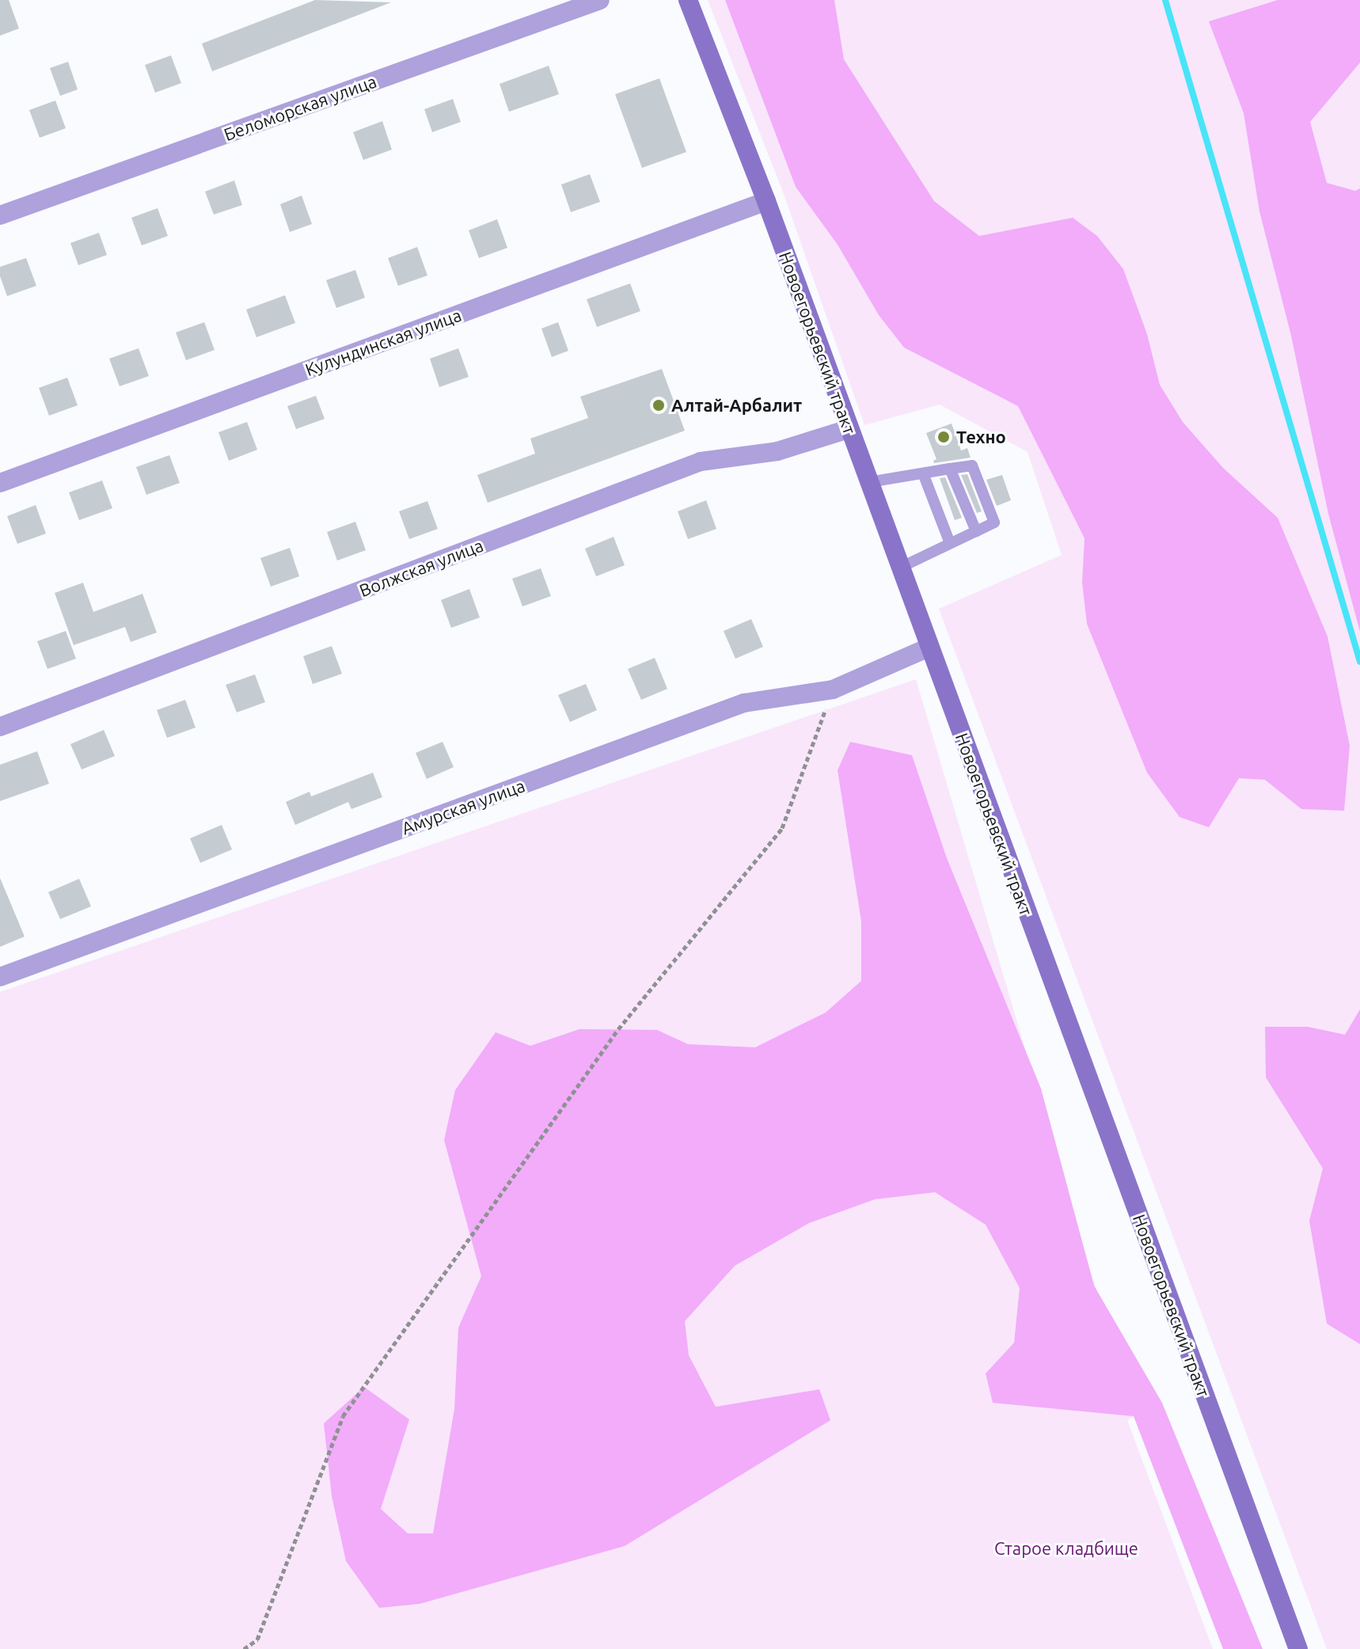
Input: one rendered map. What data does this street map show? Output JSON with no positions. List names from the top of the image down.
{
  "streets": {
    "main road": ["Новоегорьевский тракт"],
    "street": [
      "Беломорская улица",
      "Кулундинская улица",
      "Волжская улица",
      "Амурская улица"
    ]
  },
  "crossings": [
    ["Кулундинская улица", "Новоегорьевский тракт"],
    ["Новоегорьевский тракт", "Волжская улица"],
    ["Новоегорьевский тракт", "Амурская улица"]
  ],
  "parks": ["Старое кладбище"],
  "places": ["Алтай-Арбалит", "Техно"]
}
